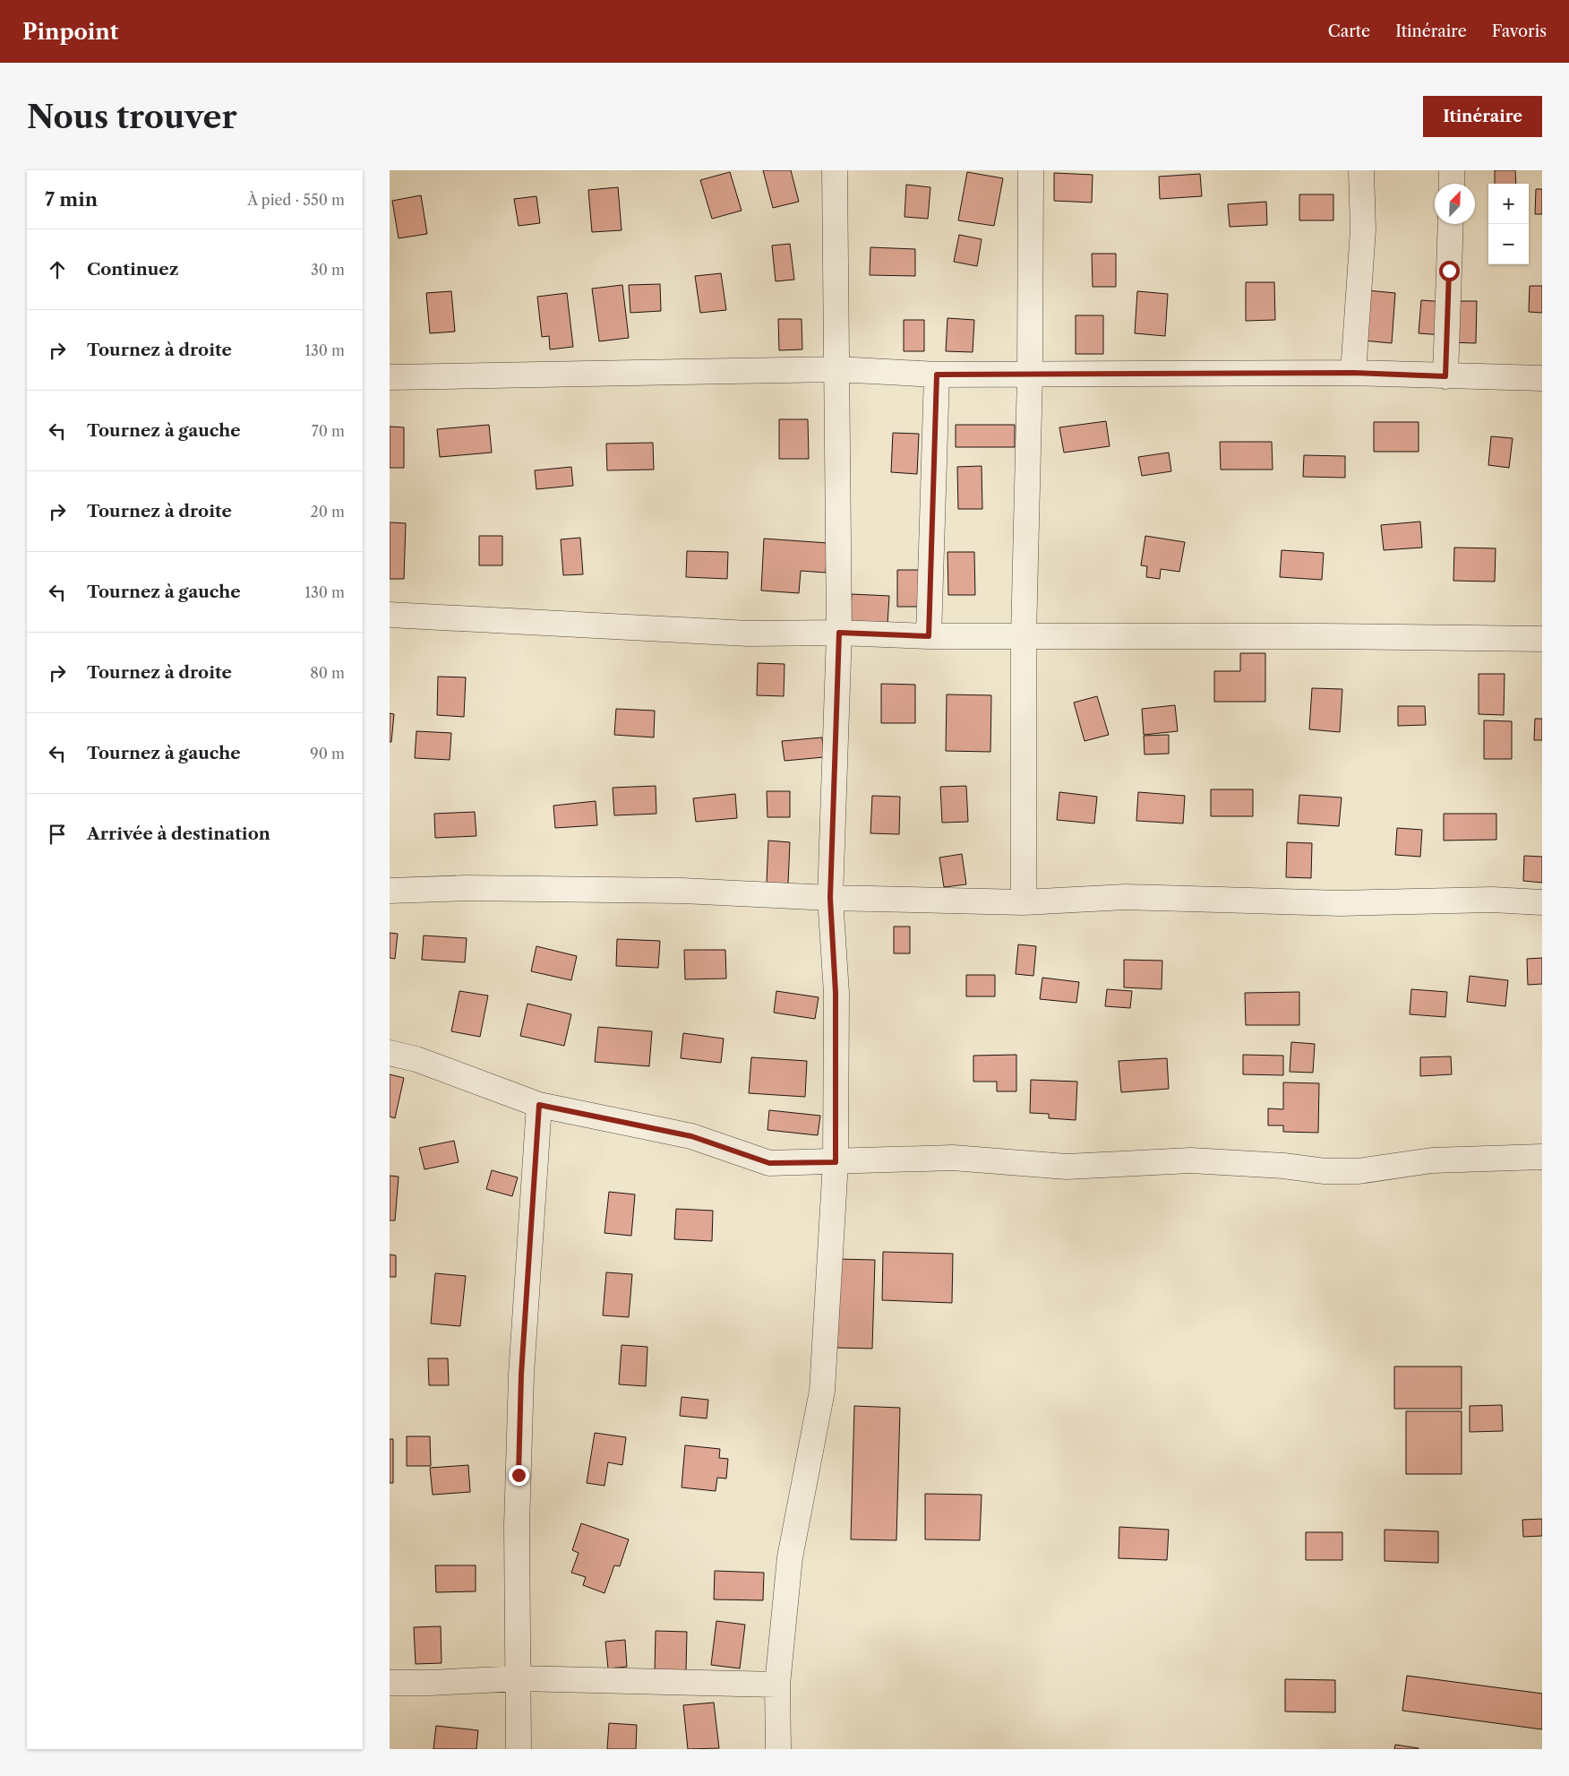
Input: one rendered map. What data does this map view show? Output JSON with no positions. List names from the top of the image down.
{
  "north": "top right",
  "page": {
    "header": "Pinpoint",
    "nav": ["Carte", "Itinéraire", "Favoris"],
    "buttons": "Itinéraire",
    "title": "Nous trouver",
    "heading": ["7 min", "À pied · 550 m"],
    "map_buttons": ["+", "−"],
    "list": [
      ["Continuez", "30 m"],
      ["Tournez à droite", "130 m"],
      ["Tournez à gauche", "70 m"],
      ["Tournez à droite", "20 m"],
      ["Tournez à gauche", "130 m"],
      ["Tournez à droite", "80 m"],
      ["Tournez à gauche", "90 m"],
      "Arrivée à destination"
    ]
  }
}
